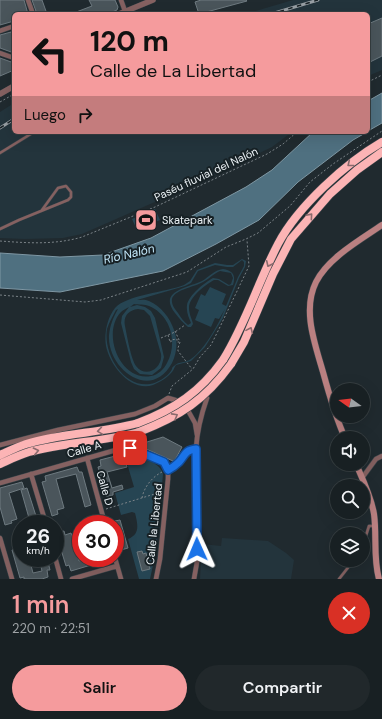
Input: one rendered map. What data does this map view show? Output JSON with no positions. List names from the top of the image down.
{
  "streets": {
    "street": ["Calle A", "Calle D", "Calle la Libertad"],
    "path": ["Paséu fluvial del Nalón"]
  },
  "crossings": [
    ["Calle A", "Calle D"],
    ["Calle A", "Calle la Libertad"]
  ],
  "water": ["Río Nalón"],
  "places": {
    "sports": ["Skatepark"]
  },
  "north": "left",
  "page": {
    "turn": ["120 m", "Calle de La Libertad"],
    "then": "Luego",
    "speed": "26 km/h",
    "limit": "30",
    "heading": ["1 min", "220 m · 22:51"],
    "buttons": ["Salir", "Compartir"]
  }
}
